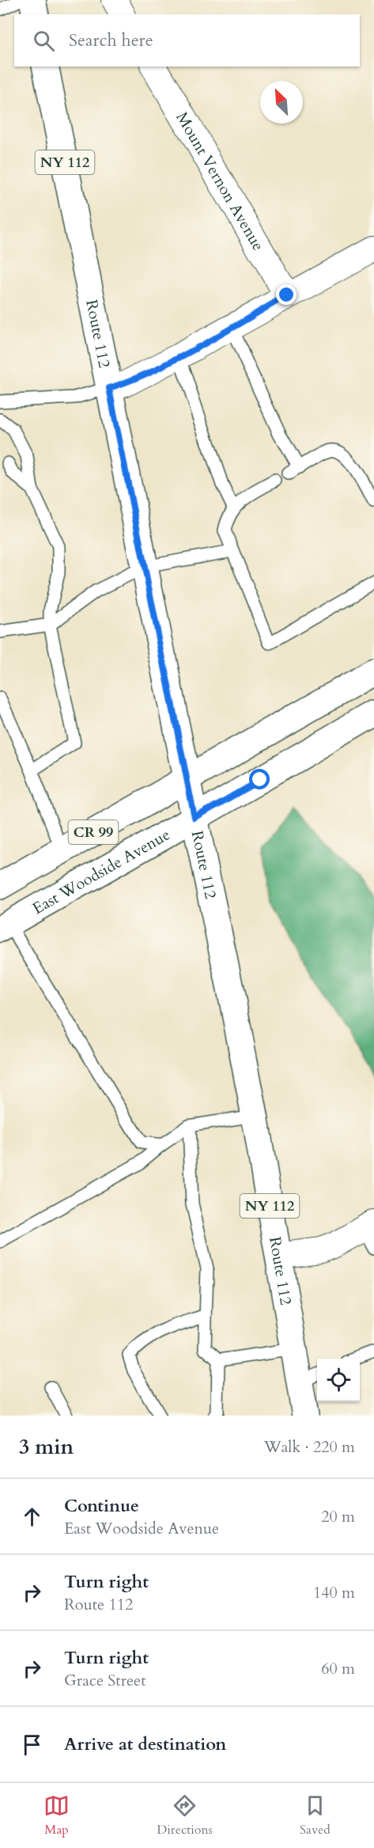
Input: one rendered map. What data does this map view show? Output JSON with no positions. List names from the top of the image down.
{
  "streets": {
    "main road": [
      "NY 112",
      "Route 112",
      "CR 99",
      "East Woodside Avenue"
    ],
    "street": ["Mount Vernon Avenue"]
  },
  "crossings": [
    ["Route 112", "CR 99"],
    ["Route 112", "East Woodside Avenue"]
  ],
  "north": "top left",
  "page": {
    "search": "Search here",
    "heading": ["3 min", "Walk · 220 m"],
    "list": [
      ["Continue", "East Woodside Avenue", "20 m"],
      ["Turn right", "Route 112", "140 m"],
      ["Turn right", "Grace Street", "60 m"],
      "Arrive at destination"
    ],
    "nav": ["Map", "Directions", "Saved"]
  }
}
